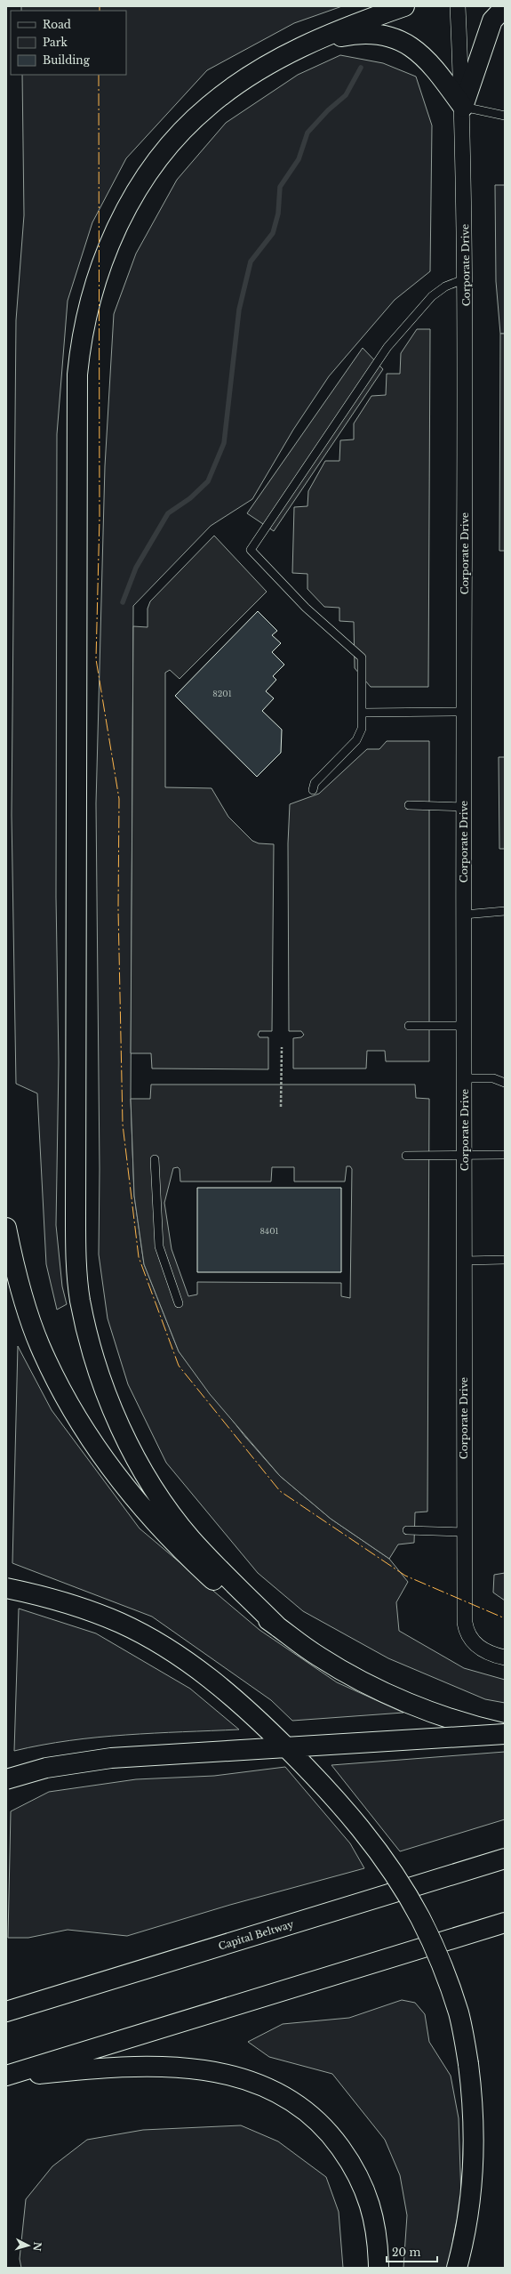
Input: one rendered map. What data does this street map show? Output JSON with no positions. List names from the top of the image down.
{
  "streets": {
    "main road": ["Capital Beltway"],
    "street": ["Corporate Drive"]
  },
  "house_numbers": ["8201", "8401"],
  "legend": ["Road", "Park", "Building"],
  "scale_bar": "20 m",
  "north": "right"
}
